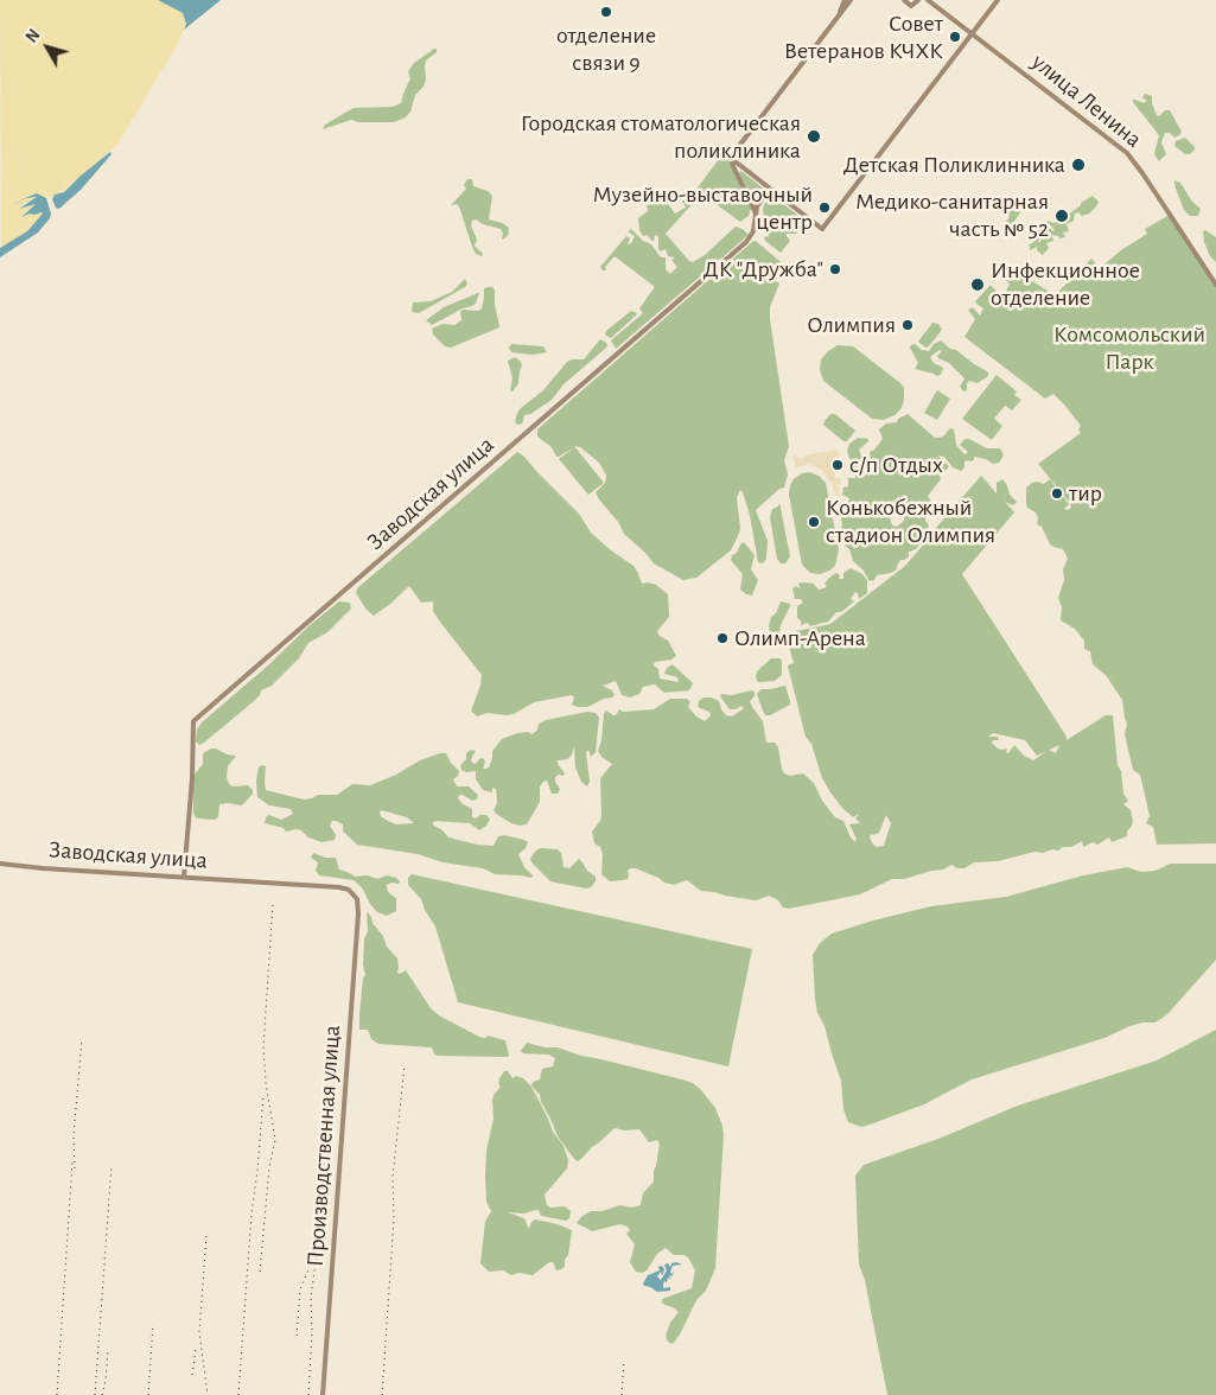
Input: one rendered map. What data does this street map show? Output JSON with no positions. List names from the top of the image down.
{
  "streets": {
    "main road": ["улица Ленина", "Заводская улица", "Производственная улица"]
  },
  "crossings": [
    ["Заводская улица", "Производственная улица"]
  ],
  "parks": ["Комсомольский Парк"],
  "places": [
    "отделение связи 9",
    "Совет Ветеранов КЧХК",
    "Городская стоматологическая поликлиника",
    "Детская Поликлинника",
    "Музейно-выставочный центр",
    "Медико-санитарная часть № 52",
    "ДК \"Дружба\"",
    "Инфекционное отделение",
    "Олимпия",
    "с/п Отдых",
    "тир",
    "Конькобежный стадион Олимпия",
    "Олимп-Арена"
  ],
  "north": "top left"
}
